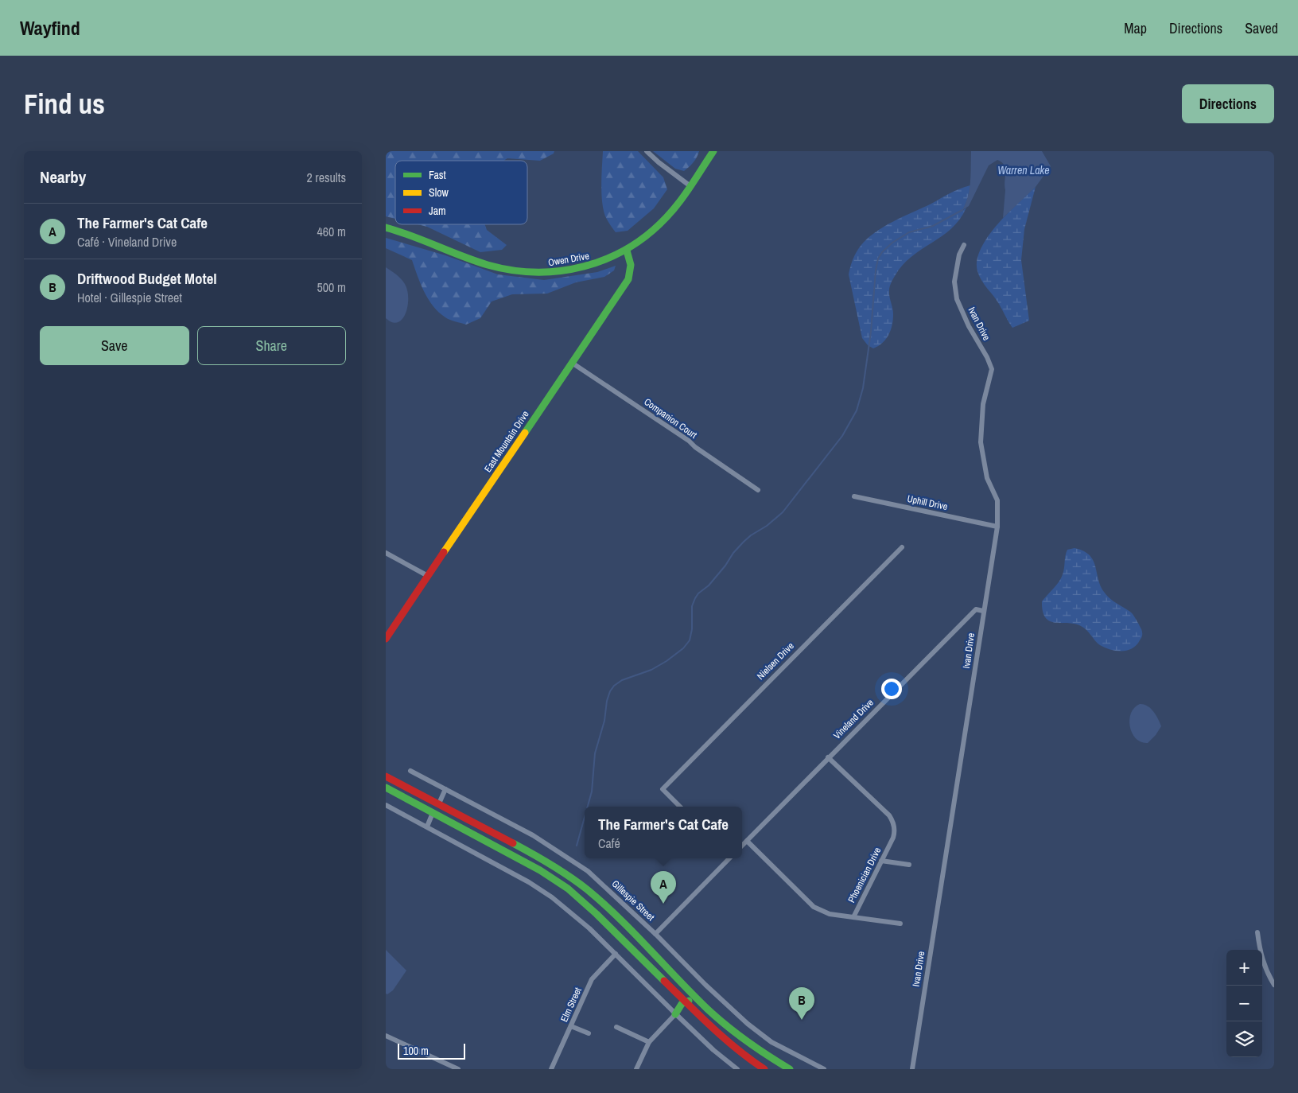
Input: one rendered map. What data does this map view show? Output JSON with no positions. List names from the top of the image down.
{
  "streets": {
    "main road": ["Owen Drive", "East Mountain Drive"],
    "street": [
      "Ivan Drive",
      "Companion Court",
      "Uphill Drive",
      "Nielsen Drive",
      "Vineland Drive",
      "Phoenician Drive",
      "Gillespie Street",
      "Elm Street"
    ]
  },
  "crossings": [
    ["Owen Drive", "East Mountain Drive"],
    ["Ivan Drive", "Uphill Drive"],
    ["Ivan Drive", "Vineland Drive"],
    ["Companion Court", "East Mountain Drive"],
    ["Vineland Drive", "Phoenician Drive"]
  ],
  "water": ["Warren Lake"],
  "legend": ["Fast", "Slow", "Jam"],
  "scale_bar": "100 m",
  "page": {
    "header": "Wayfind",
    "nav": ["Map", "Directions", "Saved"],
    "buttons": [
      "Directions",
      ["Save", "Share"]
    ],
    "title": "Find us",
    "heading": ["Nearby", "2 results"],
    "list": [
      {
        "mark": "A",
        "name": "The Farmer's Cat Cafe",
        "note": "Café · Vineland Drive",
        "value": "460 m"
      },
      {
        "mark": "B",
        "name": "Driftwood Budget Motel",
        "note": "Hotel · Gillespie Street",
        "value": "500 m"
      }
    ],
    "popup": ["The Farmer's Cat Cafe", "Café"],
    "pins": ["A", "B"],
    "map_buttons": ["+", "−"],
    "scale": "100 m"
  }
}
